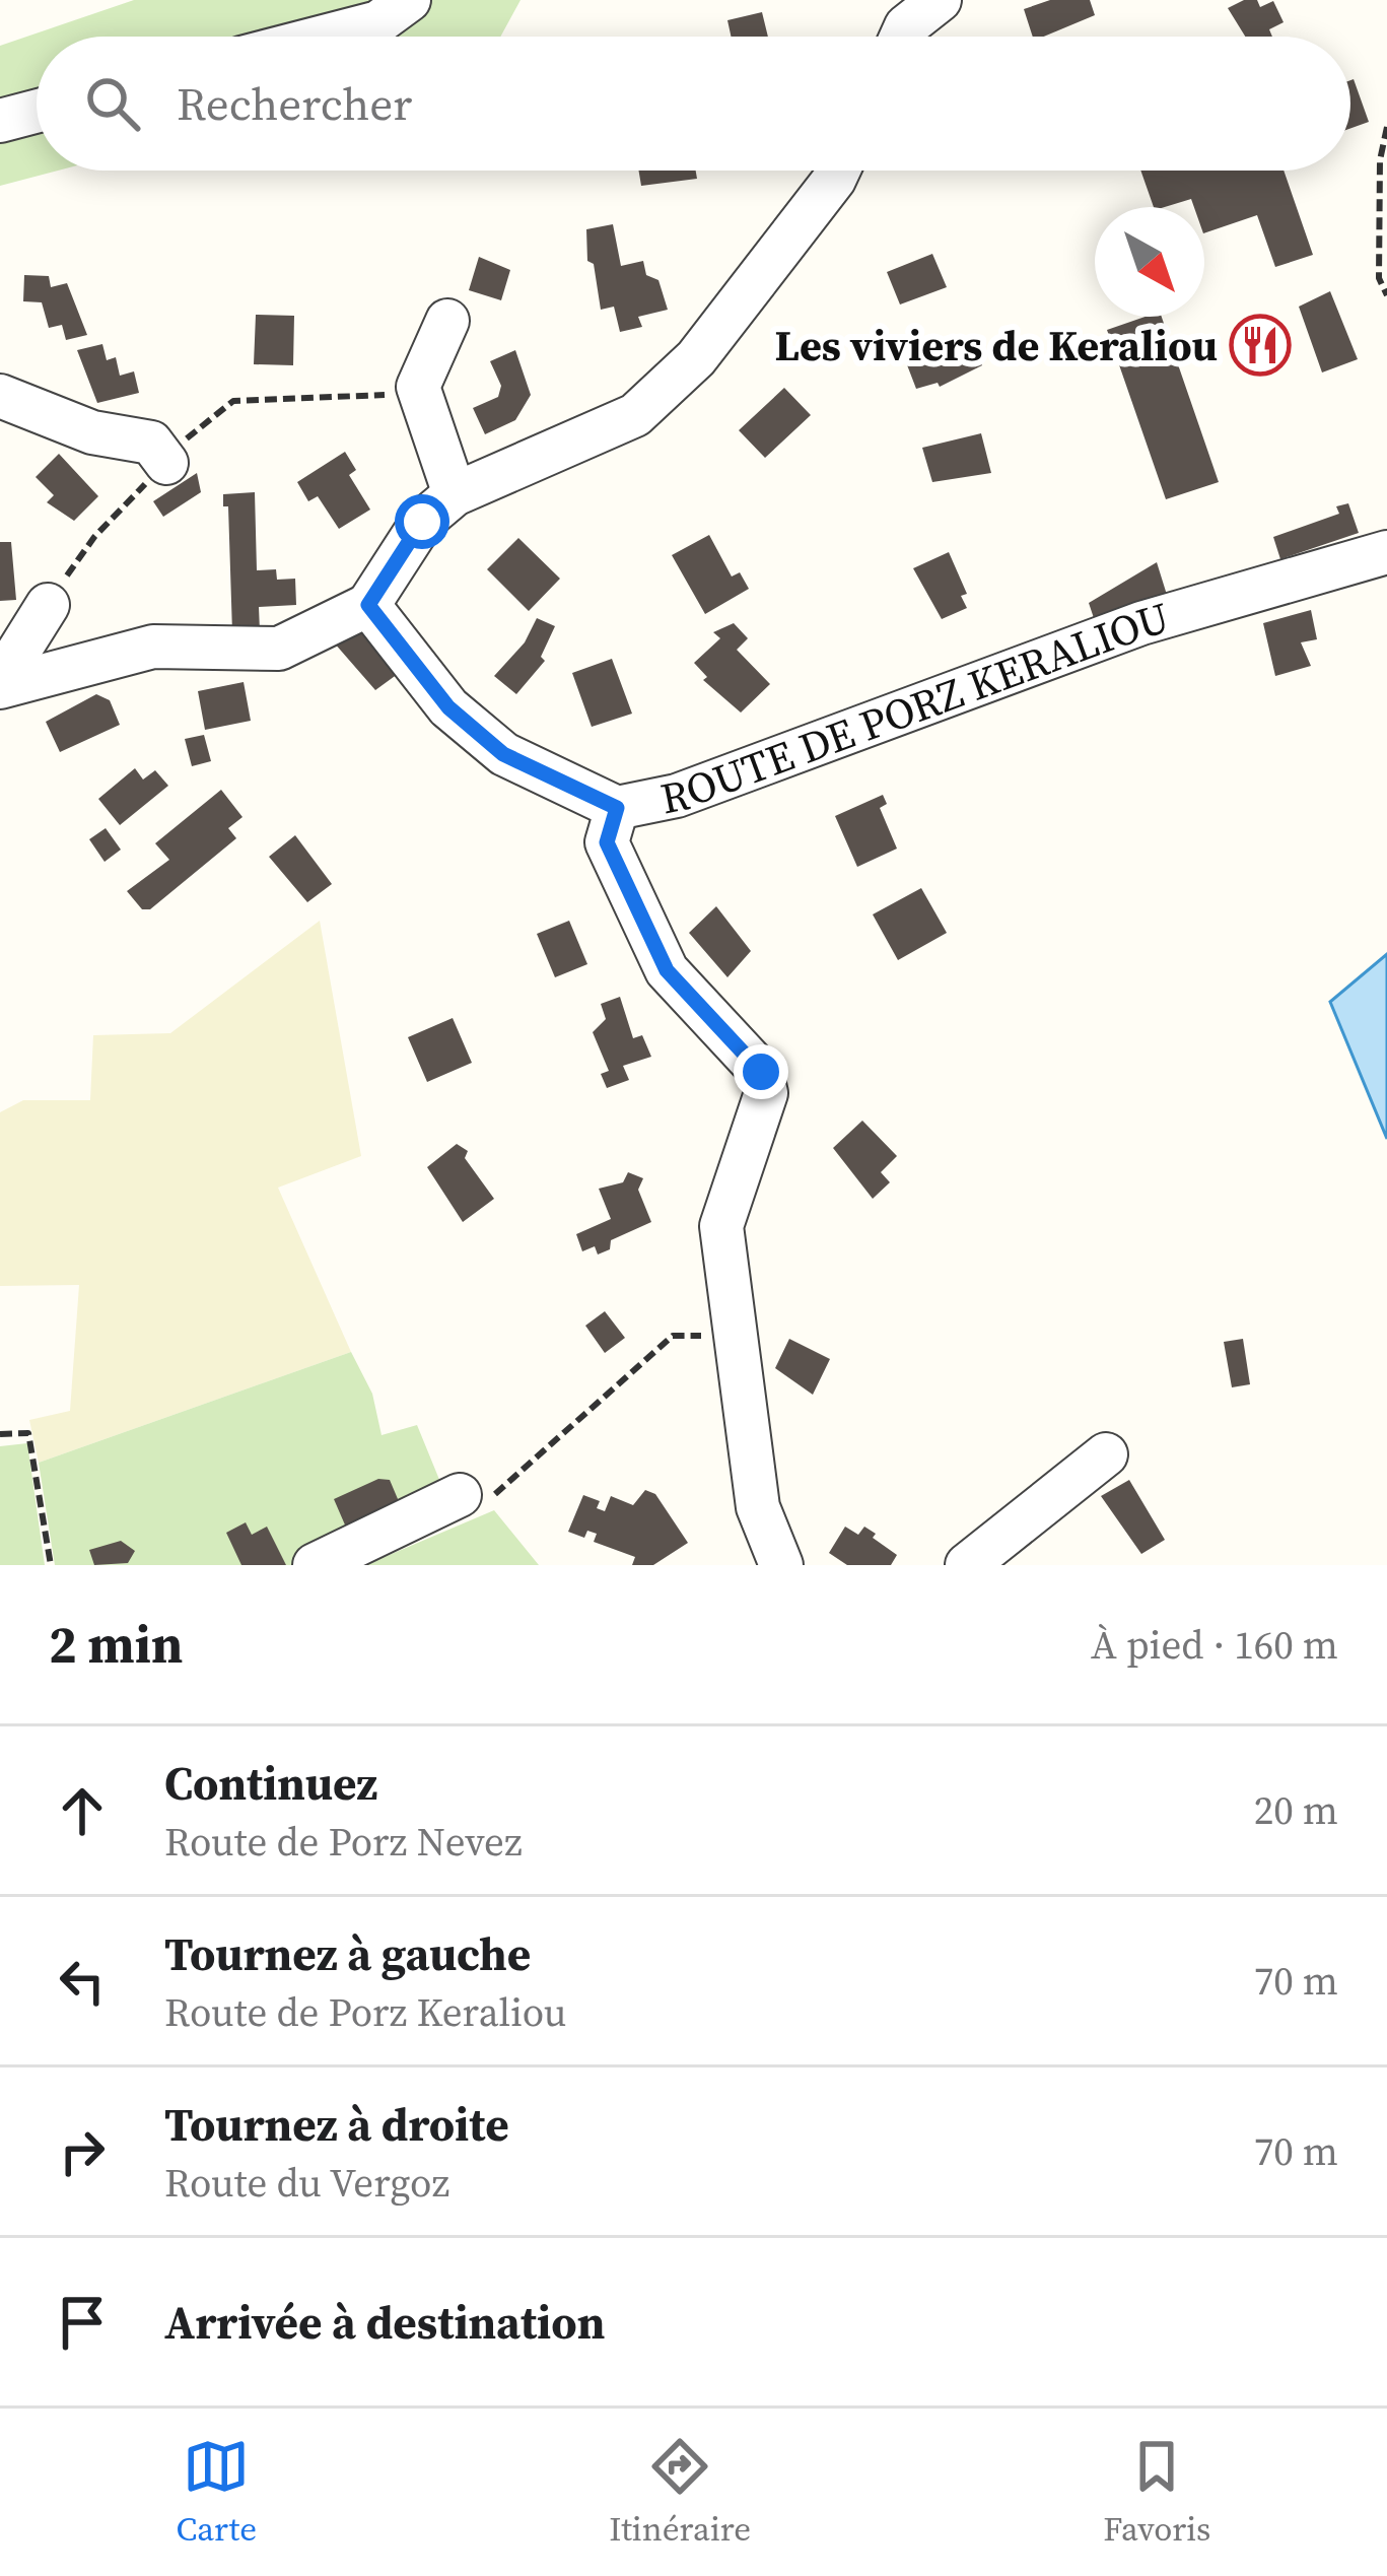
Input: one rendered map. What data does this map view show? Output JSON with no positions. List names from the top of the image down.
{
  "streets": {
    "street": ["ROUTE DE PORZ KERALIOU"]
  },
  "places": {
    "restaurant": ["Les viviers de Keraliou"]
  },
  "north": "bottom right",
  "page": {
    "search": "Rechercher",
    "heading": ["2 min", "À pied · 160 m"],
    "list": [
      ["Continuez", "Route de Porz Nevez", "20 m"],
      ["Tournez à gauche", "Route de Porz Keraliou", "70 m"],
      ["Tournez à droite", "Route du Vergoz", "70 m"],
      "Arrivée à destination"
    ],
    "nav": ["Carte", "Itinéraire", "Favoris"]
  }
}
